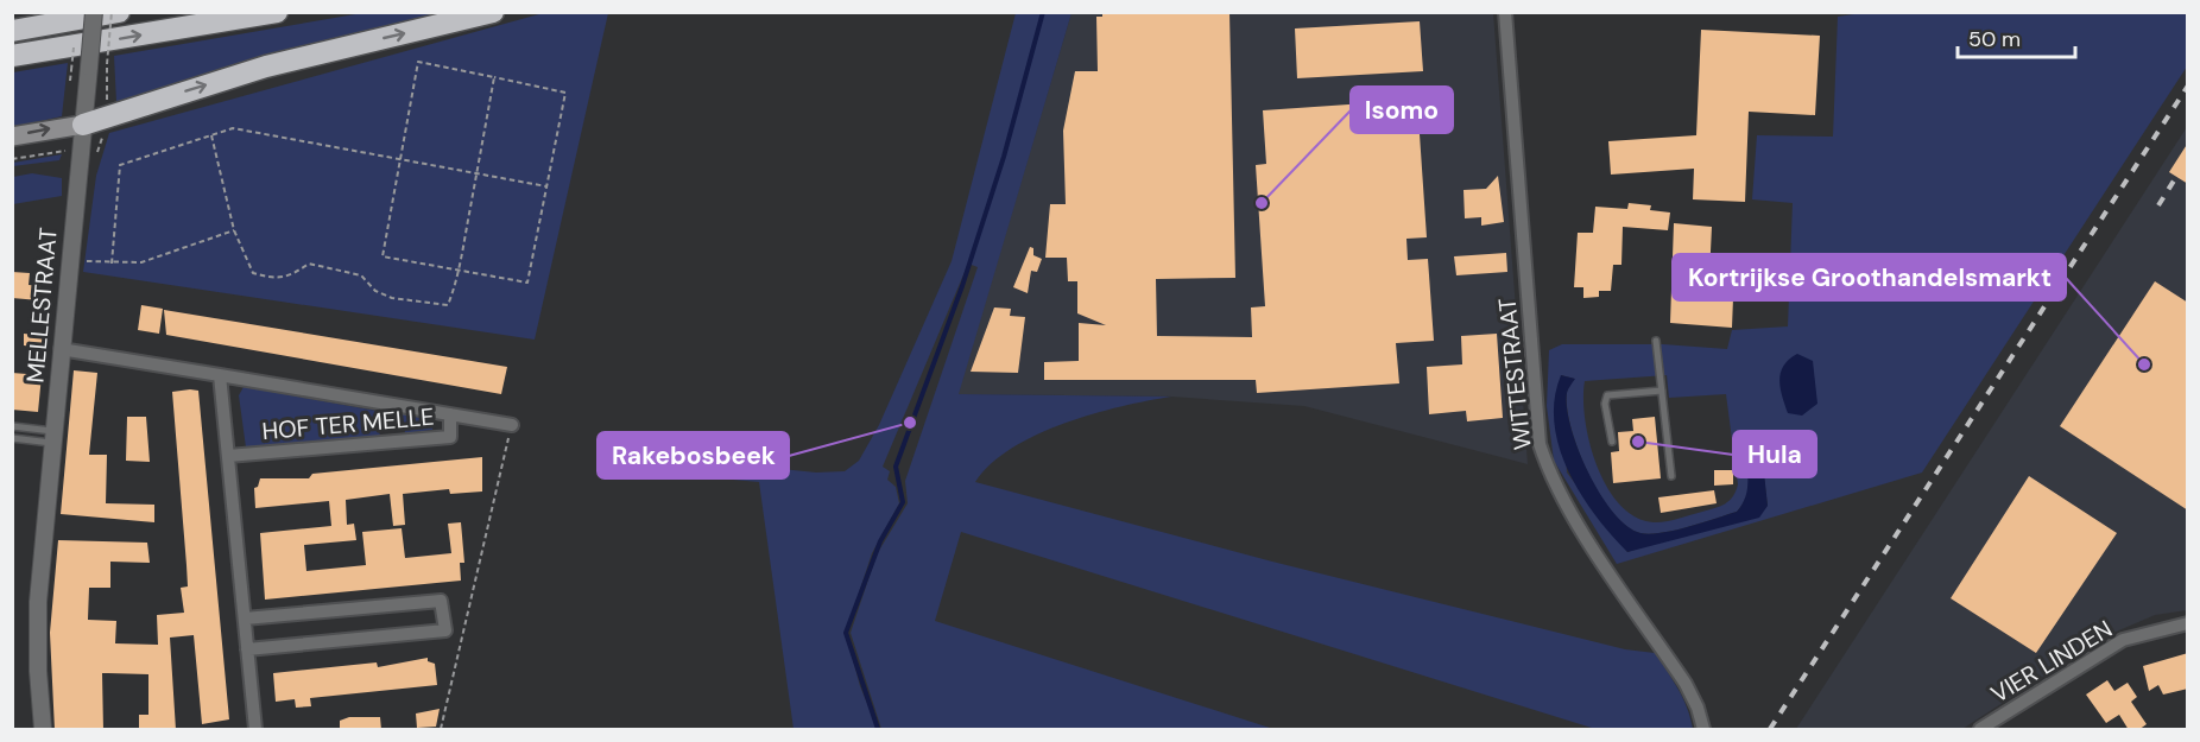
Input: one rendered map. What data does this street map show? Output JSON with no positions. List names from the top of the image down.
{
  "streets": {
    "street": [
      "MELLESTRAAT",
      "WITTESTRAAT",
      "HOF TER MELLE",
      "VIER LINDEN"
    ]
  },
  "crossings": [
    ["MELLESTRAAT", "HOF TER MELLE"]
  ],
  "places": [
    "Isomo",
    "Kortrijkse Groothandelsmarkt",
    "Rakebosbeek",
    "Hula"
  ],
  "scale_bar": "50 m"
}
